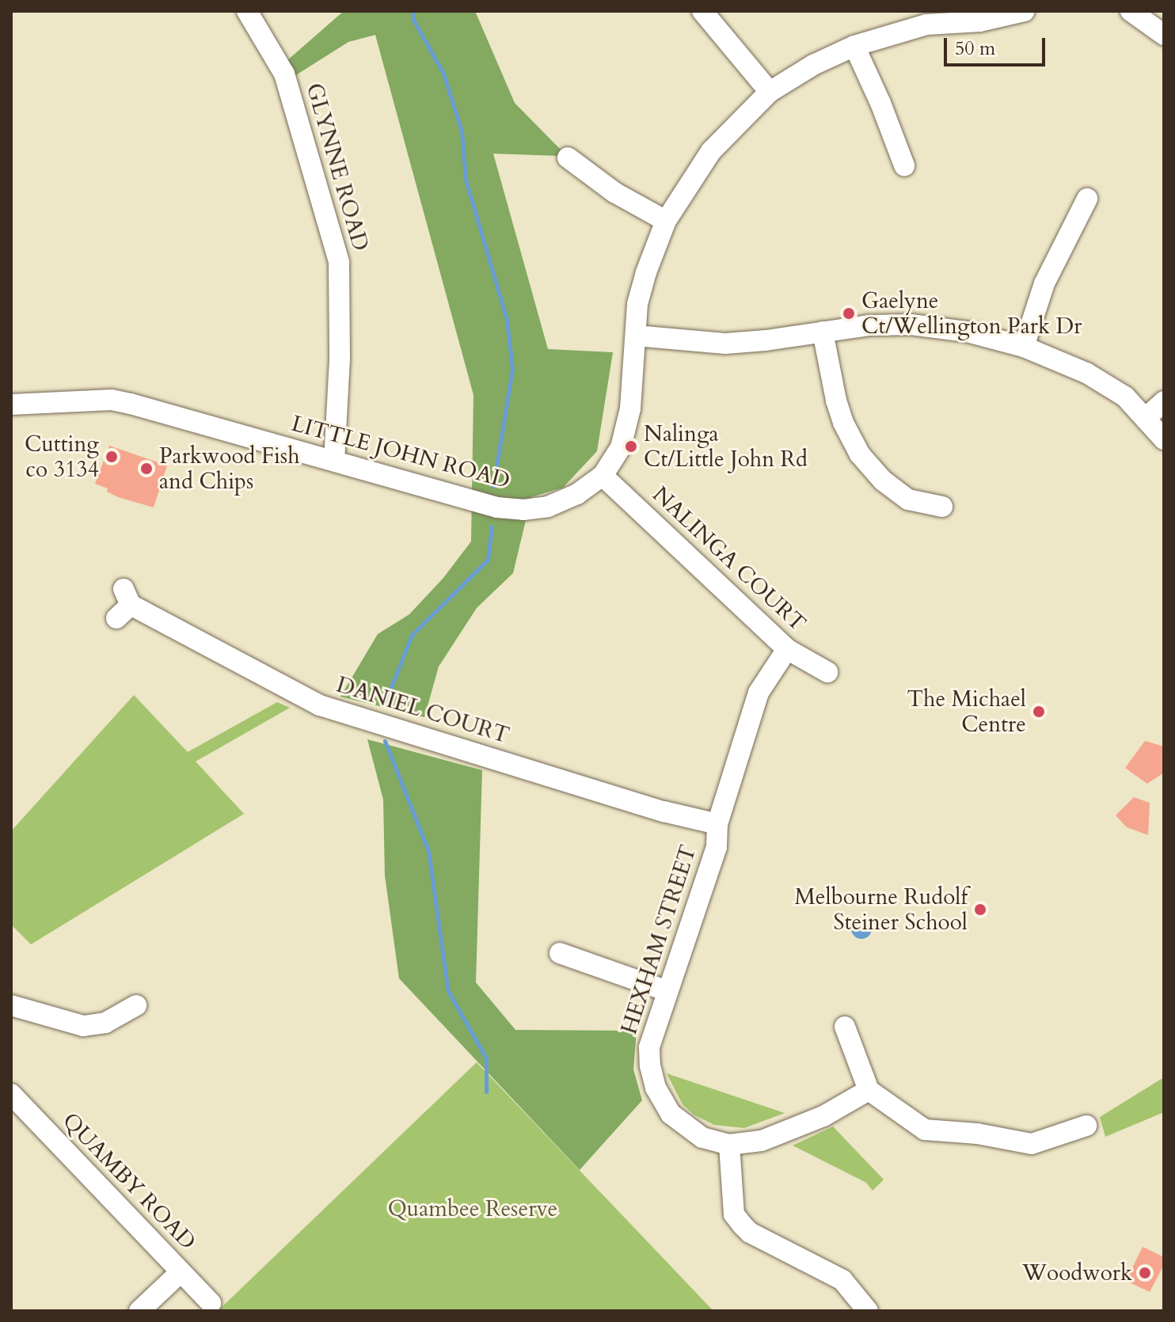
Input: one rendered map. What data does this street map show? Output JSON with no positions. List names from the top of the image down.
{
  "streets": {
    "street": [
      "GLYNNE ROAD",
      "LITTLE JOHN ROAD",
      "NALINGA COURT",
      "DANIEL COURT",
      "HEXHAM STREET",
      "QUAMBY ROAD"
    ]
  },
  "crossings": [
    ["GLYNNE ROAD", "LITTLE JOHN ROAD"],
    ["LITTLE JOHN ROAD", "NALINGA COURT"],
    ["NALINGA COURT", "HEXHAM STREET"],
    ["DANIEL COURT", "HEXHAM STREET"]
  ],
  "parks": ["Quambee Reserve"],
  "places": [
    "Gaelyne Ct/Wellington Park Dr",
    "Nalinga Ct/Little John Rd",
    "Cutting co 3134",
    "Parkwood Fish and Chips",
    "The Michael Centre",
    "Melbourne Rudolf Steiner School",
    "Woodwork"
  ],
  "scale_bar": "50 m"
}
